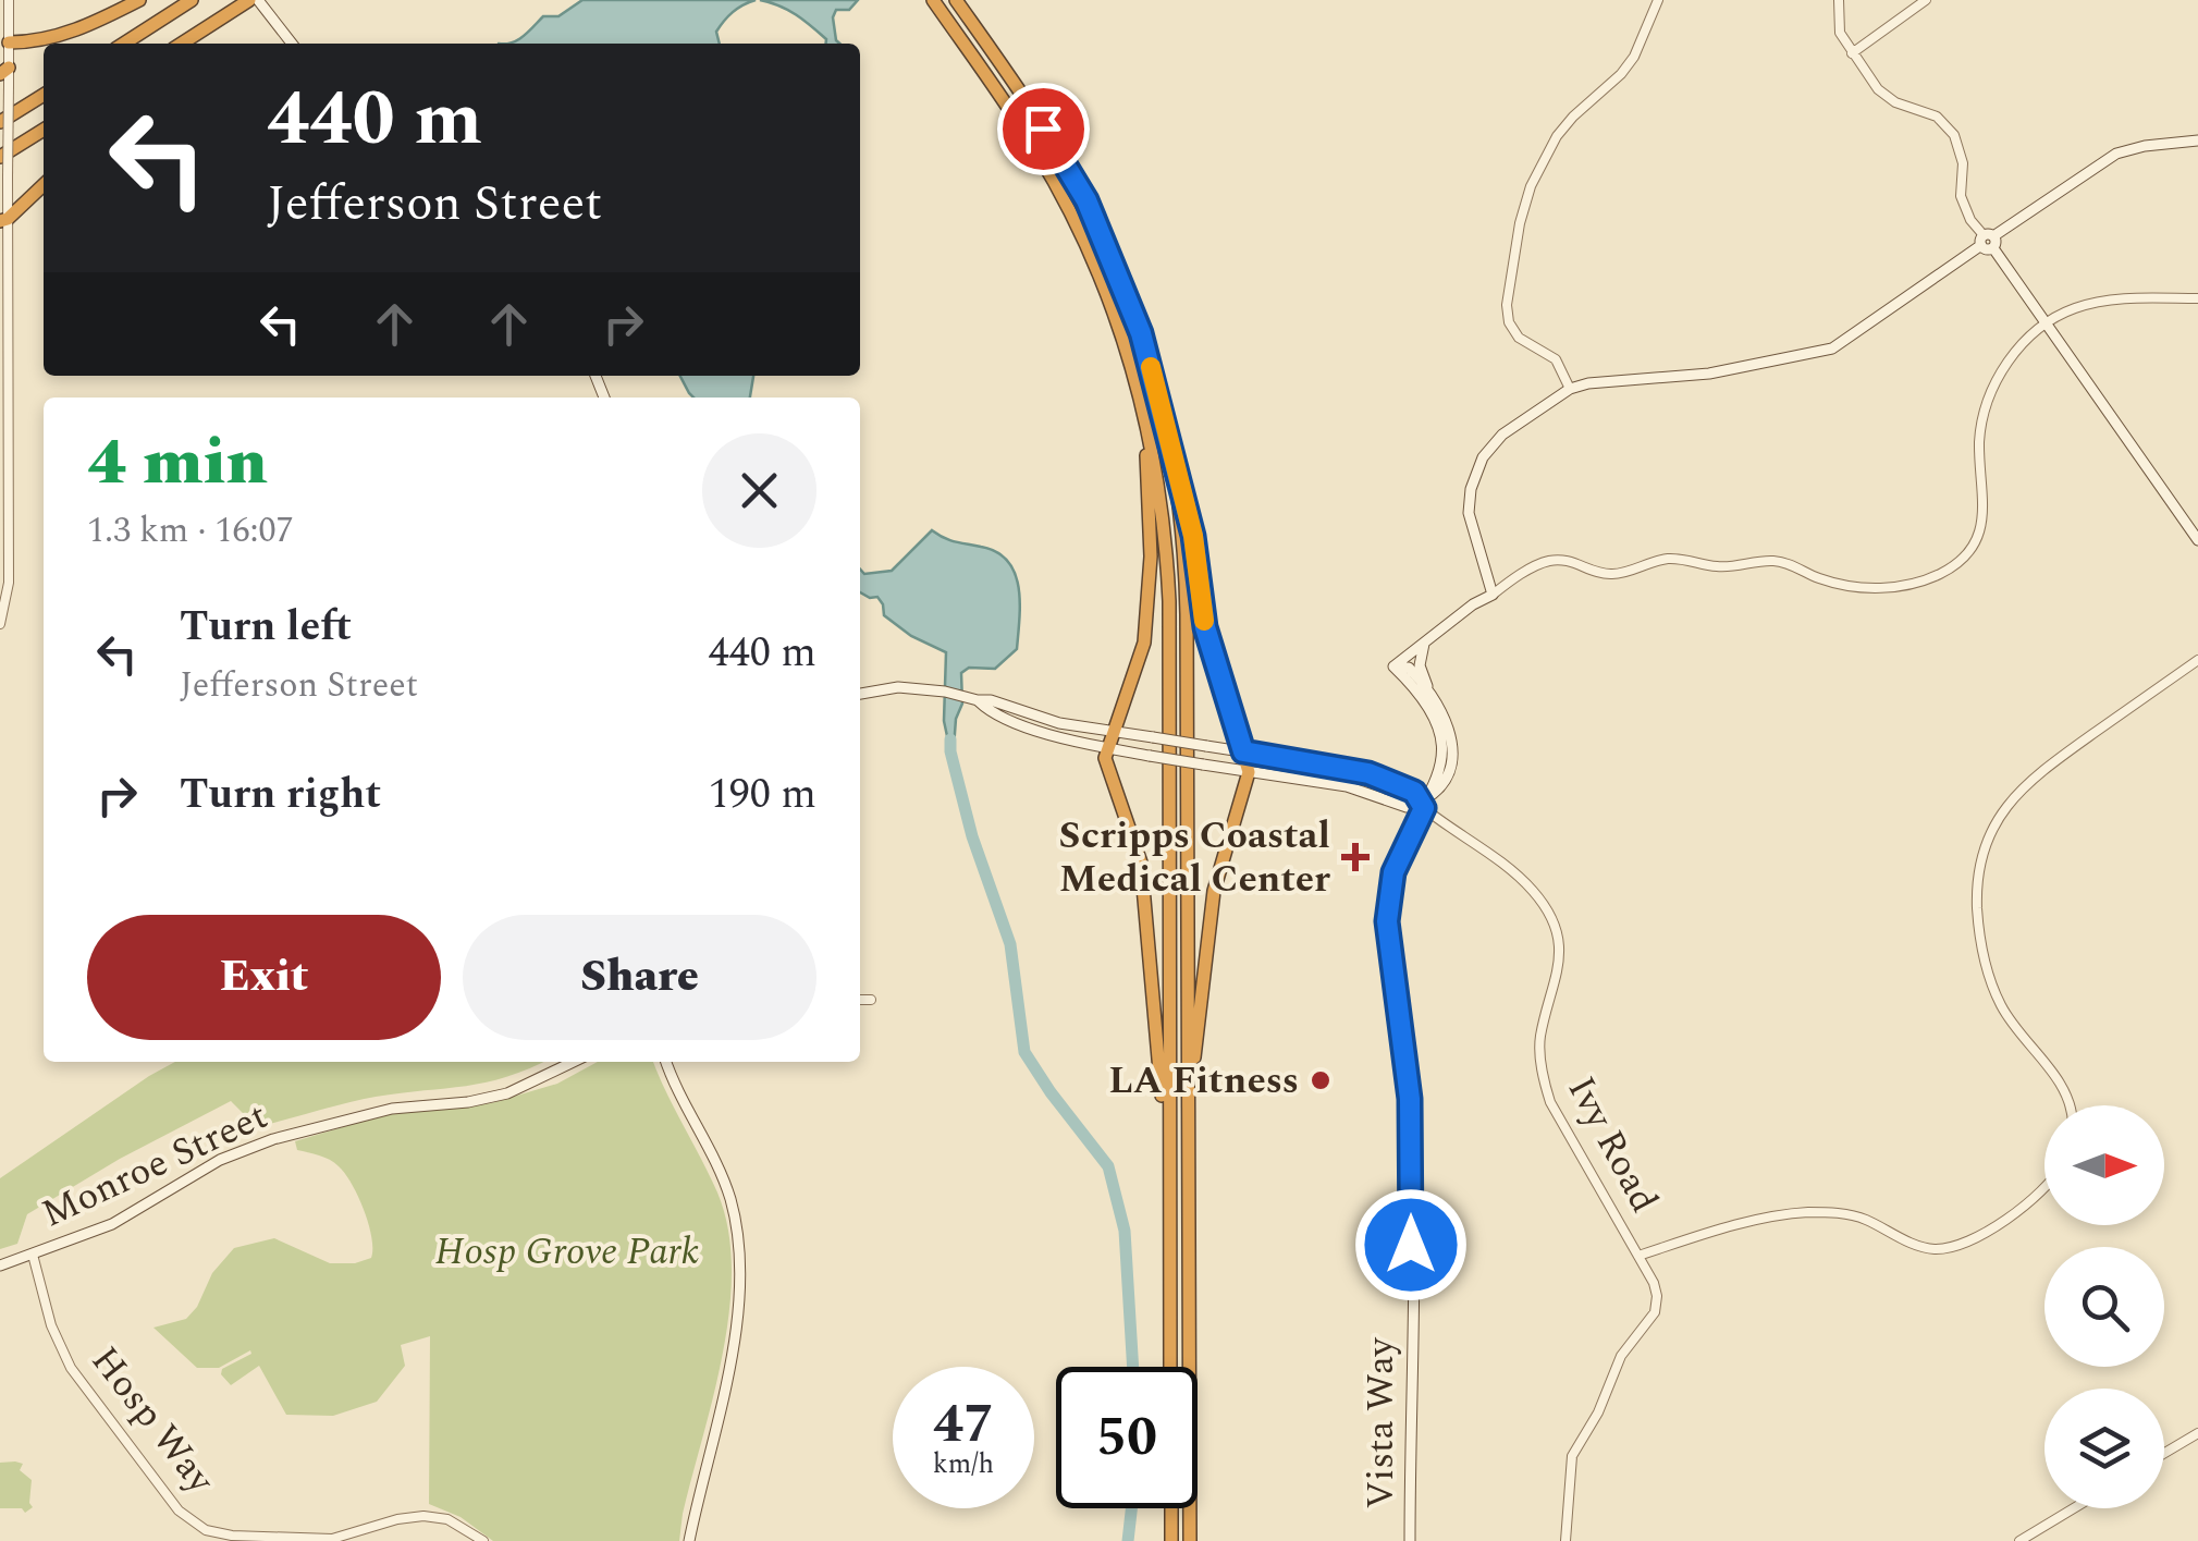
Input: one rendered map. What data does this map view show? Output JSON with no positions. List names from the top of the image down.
{
  "streets": {
    "main road": ["Monroe Street", "Vista Way"],
    "street": ["Ivy Road", "Hosp Way"]
  },
  "crossings": [
    ["Ivy Road", "Vista Way"],
    ["Monroe Street", "Hosp Way"]
  ],
  "parks": ["Hosp Grove Park"],
  "places": {
    "health": ["Scripps Coastal Medical Center"],
    "other": ["LA Fitness"]
  },
  "north": "right",
  "page": {
    "turn": ["440 m", "Jefferson Street"],
    "heading": ["4 min", "1.3 km · 16:07"],
    "list": [
      {
        "name": "Turn left",
        "note": "Jefferson Street",
        "value": "440 m"
      },
      {
        "name": "Turn right",
        "value": "190 m"
      }
    ],
    "buttons": ["Exit", "Share"],
    "speed": "47 km/h",
    "limit": "50"
  }
}
